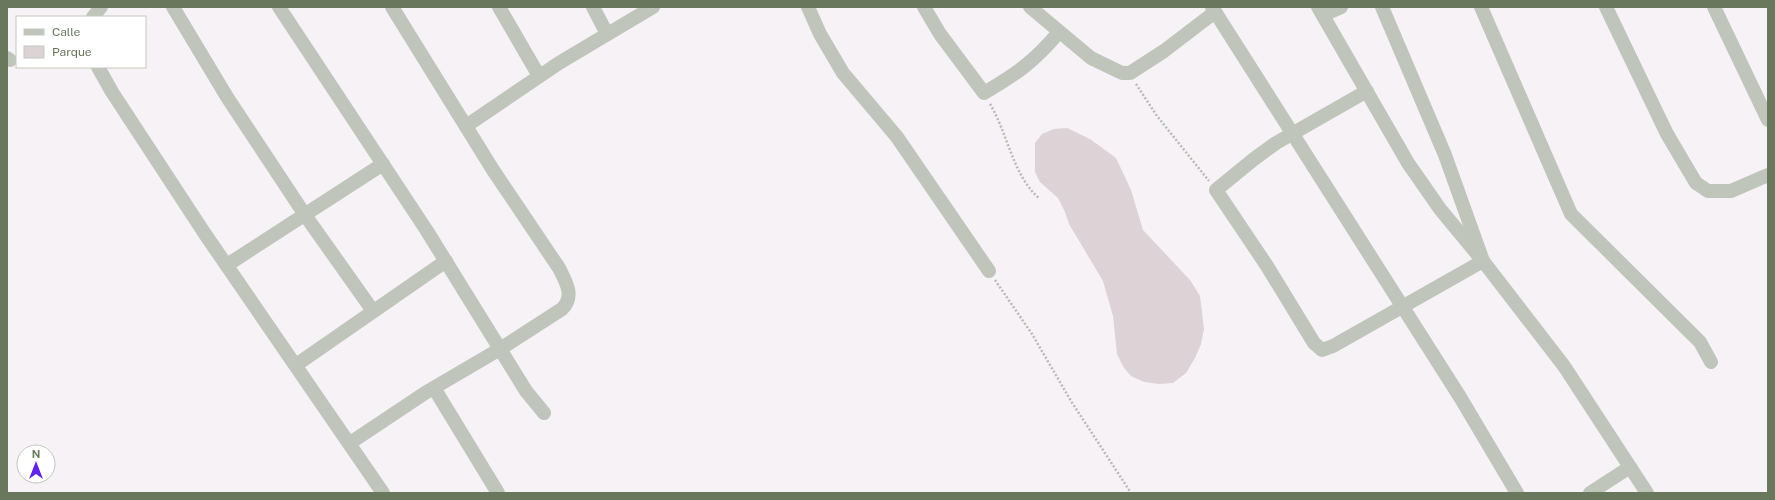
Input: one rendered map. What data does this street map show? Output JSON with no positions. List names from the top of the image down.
{
  "legend": ["Calle", "Parque"],
  "north": "top"
}
